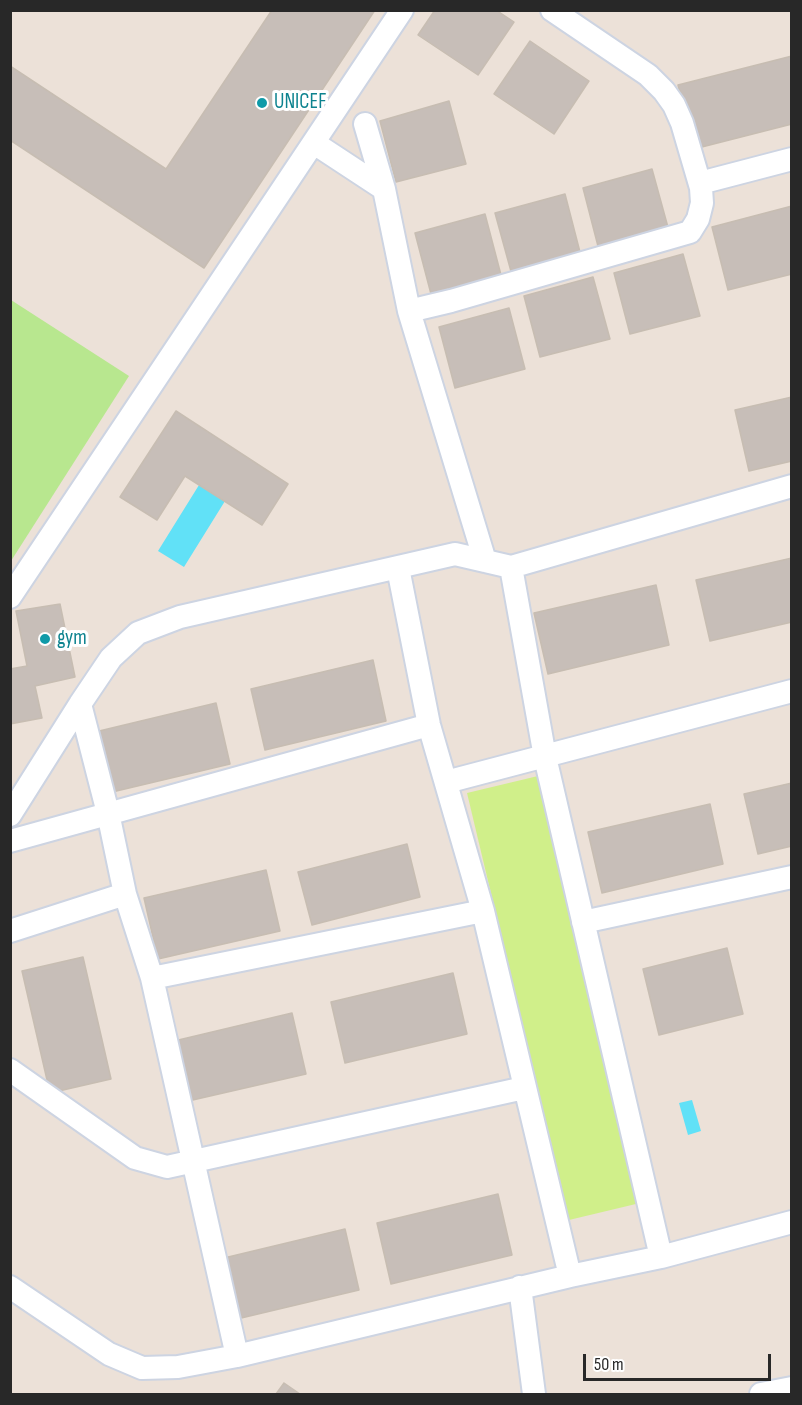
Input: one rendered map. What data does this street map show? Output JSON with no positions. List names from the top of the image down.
{
  "places": ["UNICEF", "gym"],
  "scale_bar": "50 m"
}
